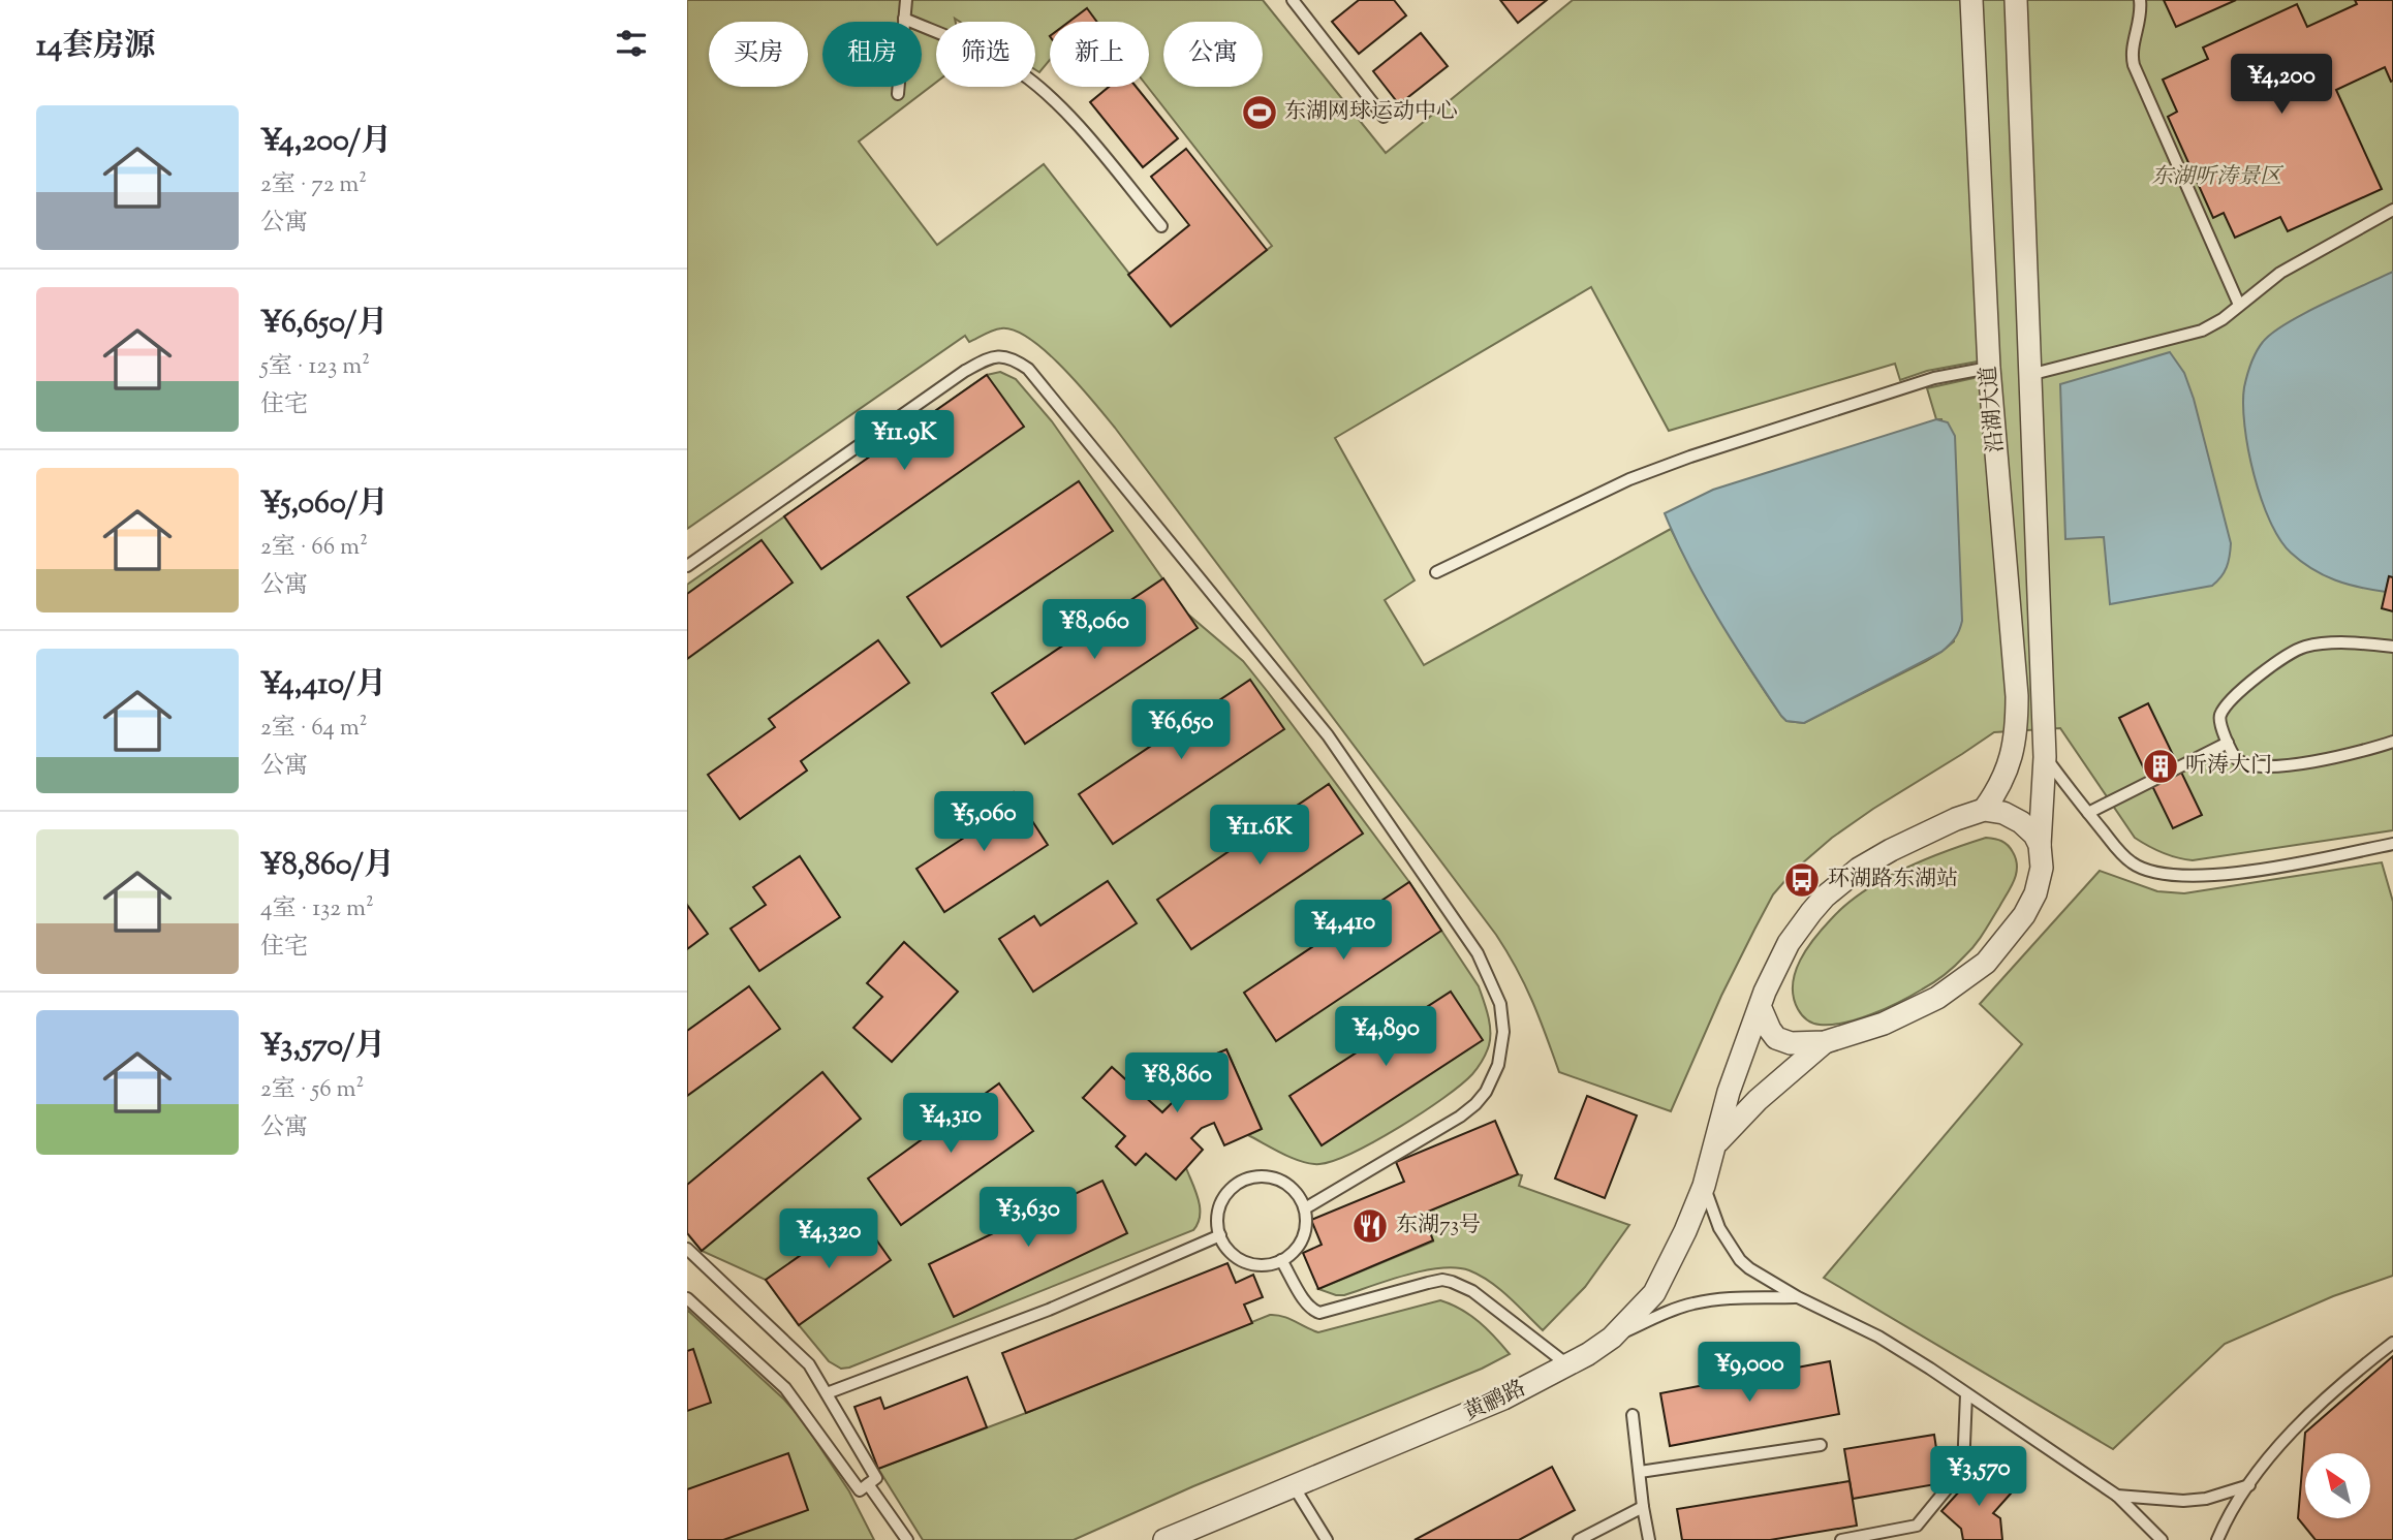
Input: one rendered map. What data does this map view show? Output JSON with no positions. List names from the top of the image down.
{
  "streets": {
    "street": ["沿湖大道", "黄鹂路"]
  },
  "crossings": [
    ["沿湖大道", "黄鹂路"]
  ],
  "parks": ["东湖听涛景区"],
  "places": {
    "sports": ["东湖网球运动中心"],
    "building": ["听涛大门"],
    "bus stop": ["环湖路东湖站"],
    "restaurant": ["东湖73号"]
  },
  "north": "top left",
  "page": {
    "heading": "14套房源",
    "chip": [
      "买房",
      "租房",
      "筛选",
      "新上",
      "公寓"
    ],
    "price": [
      "¥4,200",
      "¥11.9K",
      "¥8,060",
      "¥6,650",
      "¥5,060",
      "¥11.6K",
      "¥4,410",
      "¥4,890",
      "¥8,860",
      "¥4,310",
      "¥3,630",
      "¥4,320",
      "¥9,000",
      "¥3,570"
    ],
    "list": [
      {
        "name": "¥4,200/月",
        "note": "2室 · 72 m² · 公寓"
      },
      {
        "name": "¥6,650/月",
        "note": "5室 · 123 m² · 住宅"
      },
      {
        "name": "¥5,060/月",
        "note": "2室 · 66 m² · 公寓"
      },
      {
        "name": "¥4,410/月",
        "note": "2室 · 64 m² · 公寓"
      },
      {
        "name": "¥8,860/月",
        "note": "4室 · 132 m² · 住宅"
      },
      {
        "name": "¥3,570/月",
        "note": "2室 · 56 m² · 公寓"
      }
    ]
  }
}
